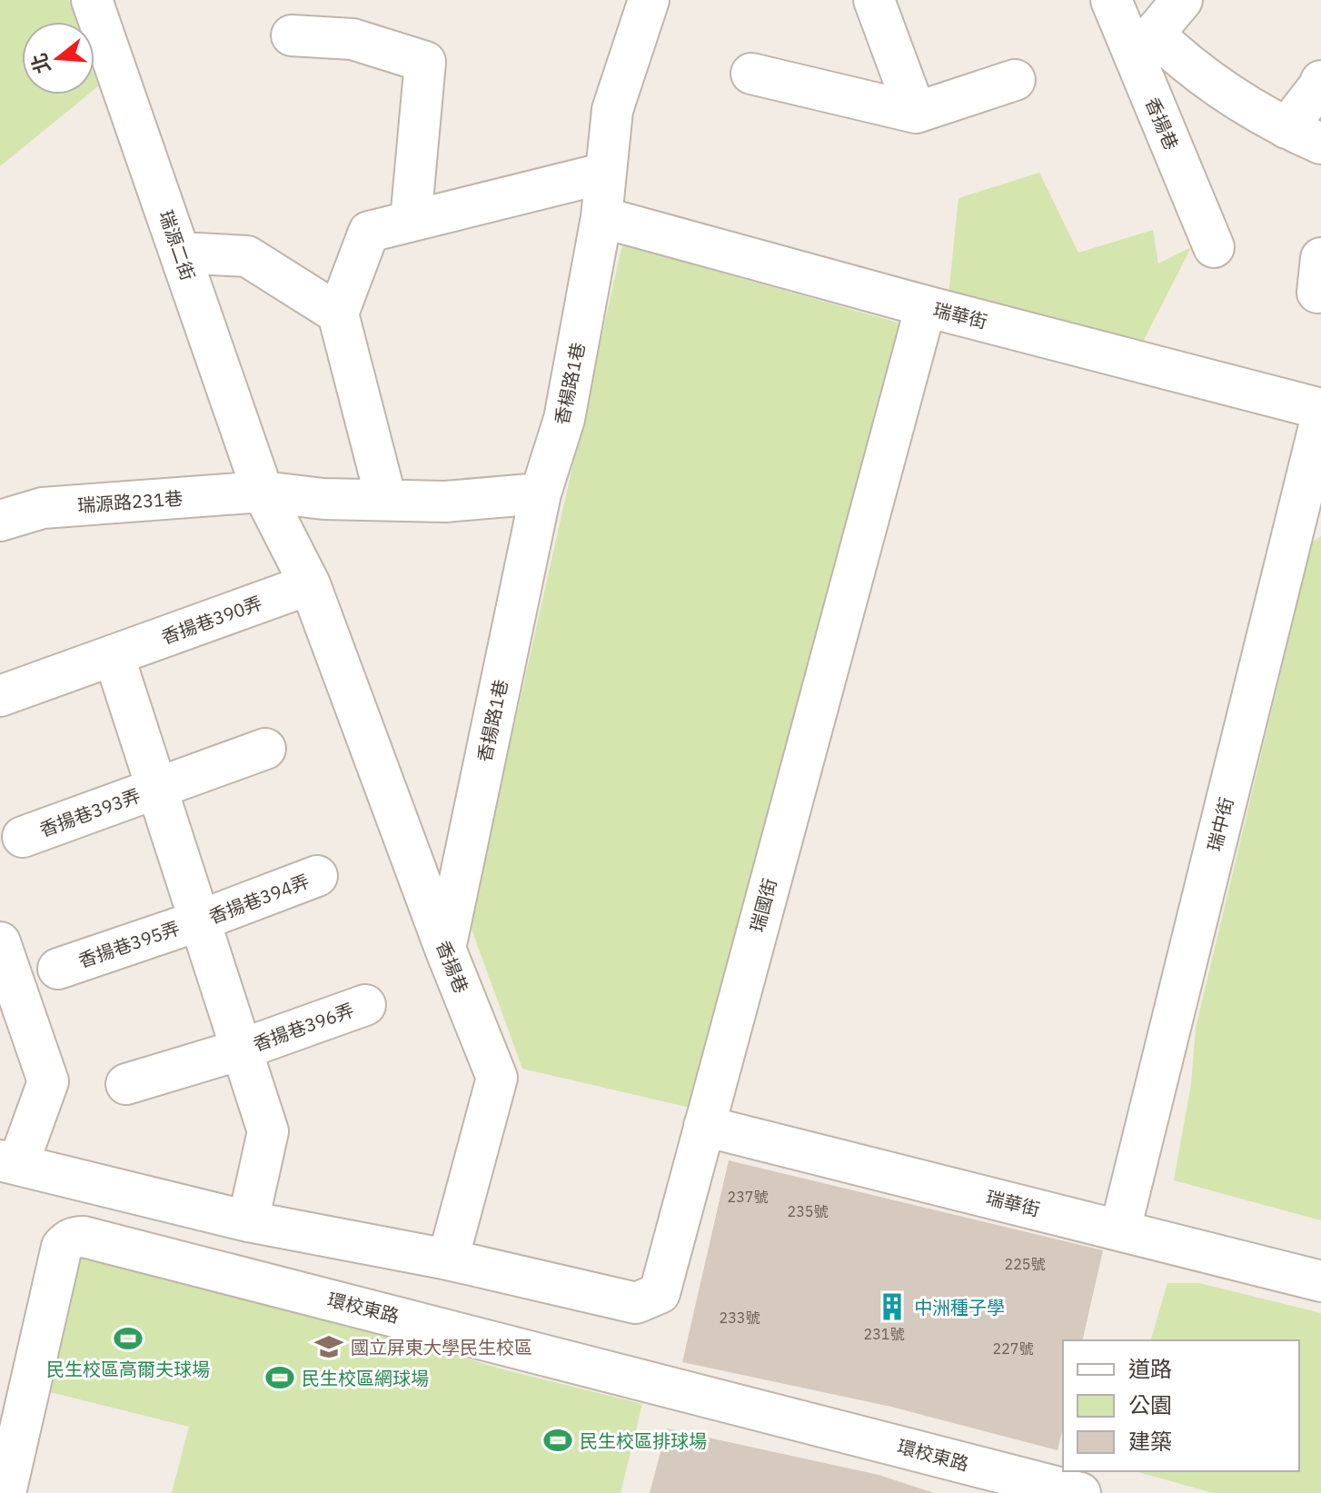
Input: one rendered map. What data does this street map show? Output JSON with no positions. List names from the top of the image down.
{
  "streets": {
    "street": [
      "香揚巷",
      "瑞源二街",
      "瑞華街",
      "香楊路1巷",
      "瑞源路231巷",
      "香揚巷390弄",
      "香揚路1巷",
      "香揚巷393弄",
      "瑞中街",
      "香揚巷394弄",
      "瑞國街",
      "香揚巷395弄",
      "香揚巷396弄",
      "環校東路"
    ]
  },
  "crossings": [
    ["香揚巷", "瑞源二街"],
    ["香揚巷", "瑞源路231巷"],
    ["香揚巷", "香揚巷390弄"],
    ["香揚巷", "香揚路1巷"],
    ["香揚巷", "瑞國街"],
    ["瑞源二街", "瑞源路231巷"],
    ["瑞華街", "香楊路1巷"],
    ["瑞華街", "瑞中街"],
    ["瑞華街", "瑞國街"],
    ["香楊路1巷", "香揚路1巷"],
    ["香揚巷394弄", "香揚巷395弄"]
  ],
  "places": {
    "building": ["中洲種子學"],
    "sports": ["民生校區高爾夫球場", "民生校區網球場", "民生校區排球場"],
    "school or university": ["國立屏東大學民生校區"]
  },
  "house_numbers": [
    "237號",
    "235號",
    "225號",
    "233號",
    "231號",
    "227號"
  ],
  "legend": ["道路", "公園", "建築"],
  "north": "left"
}
